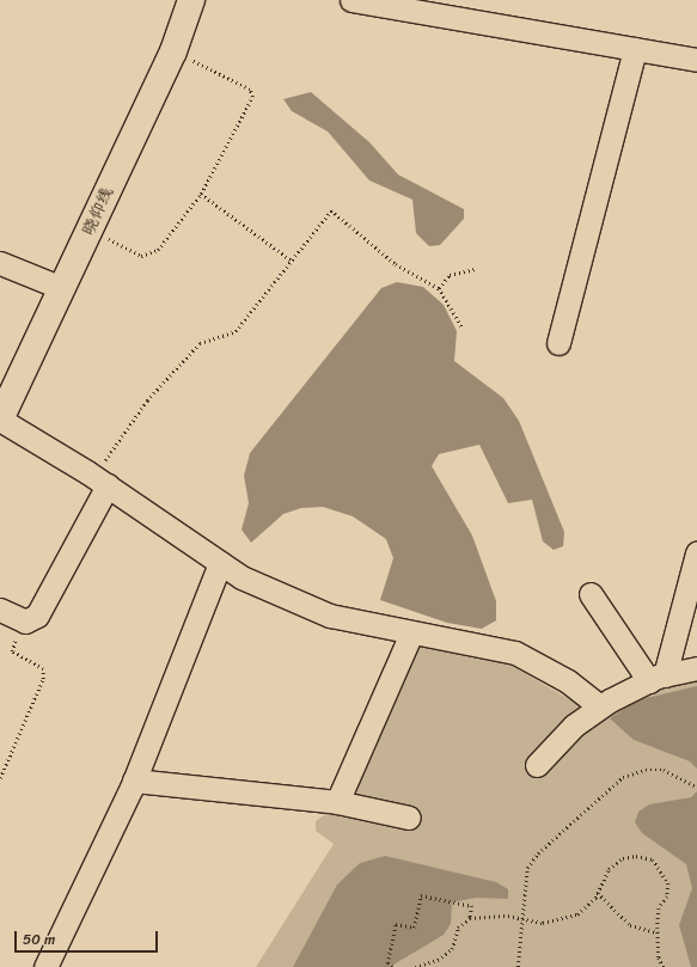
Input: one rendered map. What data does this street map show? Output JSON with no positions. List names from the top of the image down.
{
  "streets": {
    "main road": ["晓仰线"]
  },
  "scale_bar": "50 m"
}
